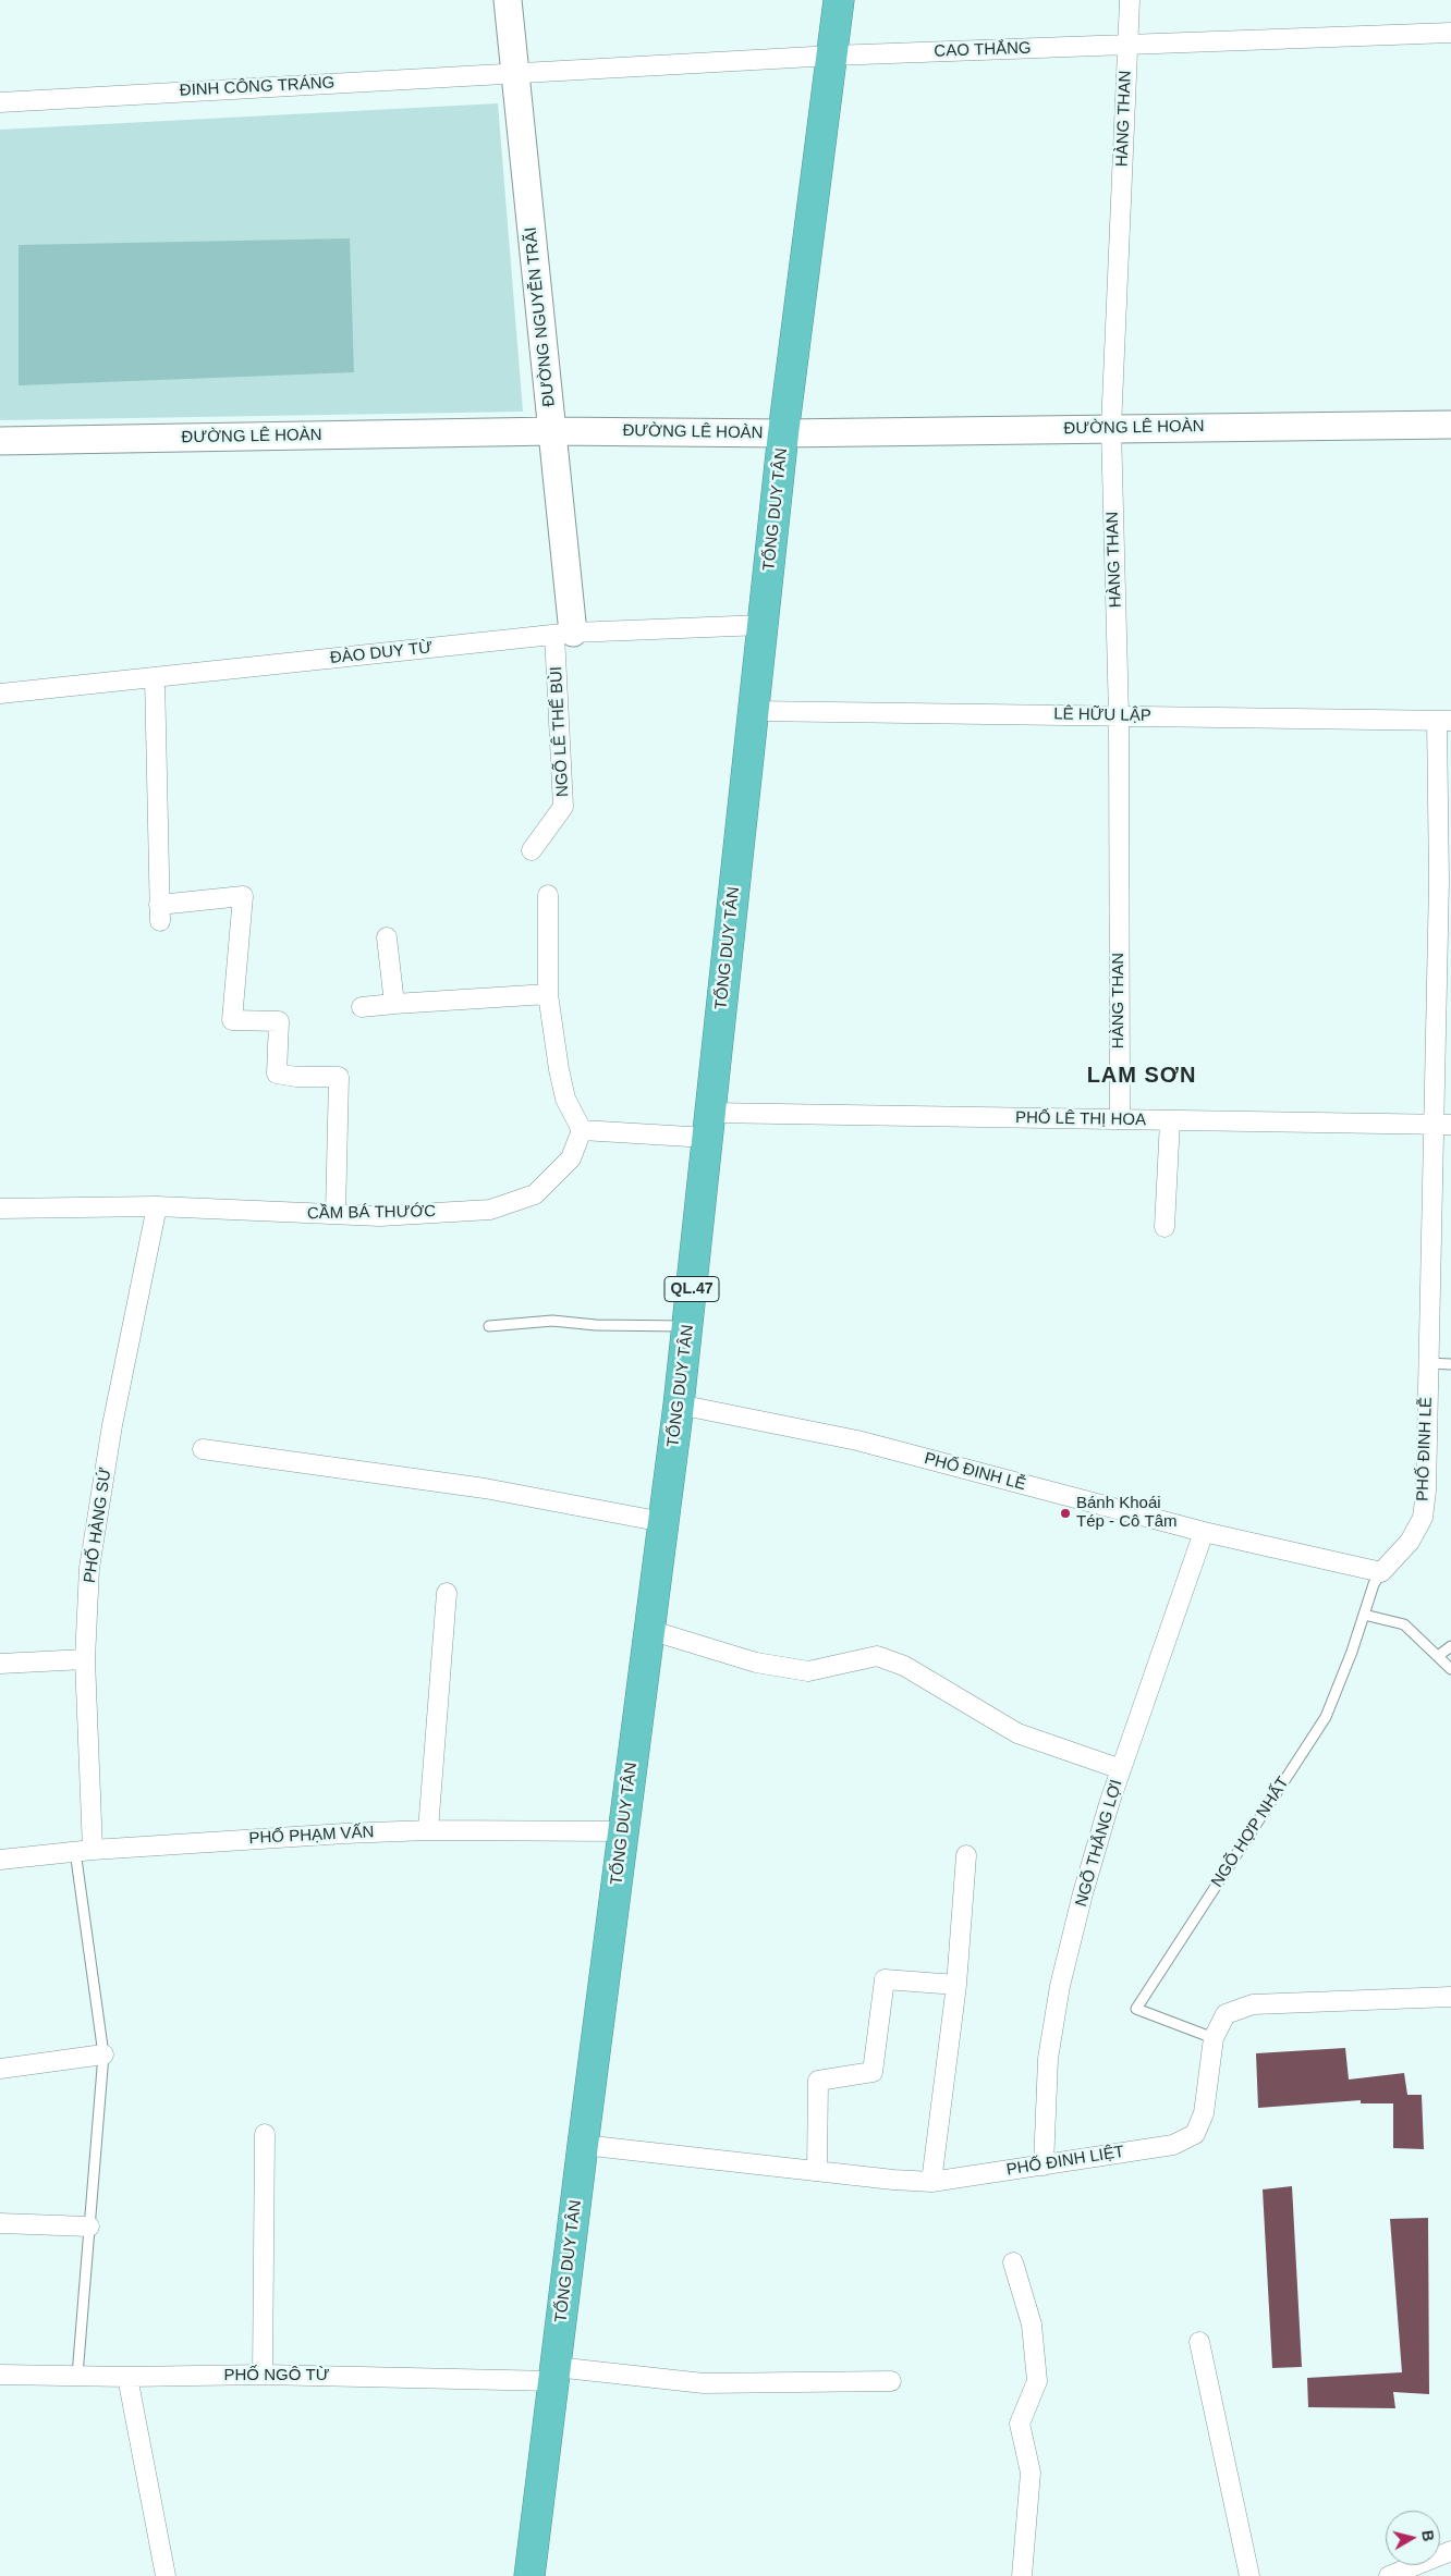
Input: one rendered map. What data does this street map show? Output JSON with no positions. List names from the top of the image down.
{
  "streets": {
    "highway": ["TỐNG DUY TÂN", "QL.47"],
    "street": [
      "CAO THẮNG",
      "ĐINH CÔNG TRÁNG",
      "HÀNG THAN",
      "ĐƯỜNG NGUYỄN TRÃI",
      "ĐƯỜNG LÊ HOÀN",
      "ĐÀO DUY TỪ",
      "LÊ HỮU LẬP",
      "NGÕ LÊ THẾ BÙI",
      "PHỐ LÊ THỊ HOA",
      "CẦM BÁ THƯỚC",
      "PHỐ ĐINH LỄ",
      "PHỐ HÀNG SỨ",
      "PHỐ PHẠM VẤN",
      "NGÕ THẮNG LỢI",
      "PHỐ ĐINH LIỆT",
      "PHỐ NGÔ TỪ"
    ],
    "lane": ["NGÕ HỢP NHẤT"]
  },
  "crossings": [
    ["CAO THẮNG", "ĐINH CÔNG TRÁNG"],
    ["CAO THẮNG", "HÀNG THAN"],
    ["CAO THẮNG", "ĐƯỜNG NGUYỄN TRÃI"],
    ["CAO THẮNG", "TỐNG DUY TÂN"],
    ["ĐINH CÔNG TRÁNG", "ĐƯỜNG NGUYỄN TRÃI"],
    ["HÀNG THAN", "ĐƯỜNG LÊ HOÀN"],
    ["HÀNG THAN", "LÊ HỮU LẬP"],
    ["HÀNG THAN", "PHỐ LÊ THỊ HOA"],
    ["ĐƯỜNG NGUYỄN TRÃI", "ĐƯỜNG LÊ HOÀN"],
    ["ĐƯỜNG NGUYỄN TRÃI", "ĐÀO DUY TỪ"],
    ["ĐƯỜNG NGUYỄN TRÃI", "NGÕ LÊ THẾ BÙI"],
    ["ĐƯỜNG LÊ HOÀN", "TỐNG DUY TÂN"],
    ["TỐNG DUY TÂN", "ĐÀO DUY TỪ"],
    ["TỐNG DUY TÂN", "LÊ HỮU LẬP"],
    ["TỐNG DUY TÂN", "PHỐ LÊ THỊ HOA"],
    ["TỐNG DUY TÂN", "PHỐ ĐINH LỄ"],
    ["TỐNG DUY TÂN", "PHỐ PHẠM VẤN"],
    ["TỐNG DUY TÂN", "PHỐ ĐINH LIỆT"],
    ["TỐNG DUY TÂN", "PHỐ NGÔ TỪ"],
    ["ĐÀO DUY TỪ", "NGÕ LÊ THẾ BÙI"],
    ["LÊ HỮU LẬP", "PHỐ ĐINH LỄ"],
    ["PHỐ LÊ THỊ HOA", "PHỐ ĐINH LỄ"],
    ["CẦM BÁ THƯỚC", "PHỐ HÀNG SỨ"],
    ["PHỐ ĐINH LỄ", "NGÕ HỢP NHẤT"],
    ["PHỐ ĐINH LỄ", "NGÕ THẮNG LỢI"],
    ["PHỐ HÀNG SỨ", "PHỐ PHẠM VẤN"],
    ["NGÕ HỢP NHẤT", "PHỐ ĐINH LIỆT"],
    ["NGÕ THẮNG LỢI", "PHỐ ĐINH LIỆT"]
  ],
  "districts": ["LAM SƠN"],
  "places": ["Bánh Khoái Tép - Cô Tâm"],
  "north": "right"
}
